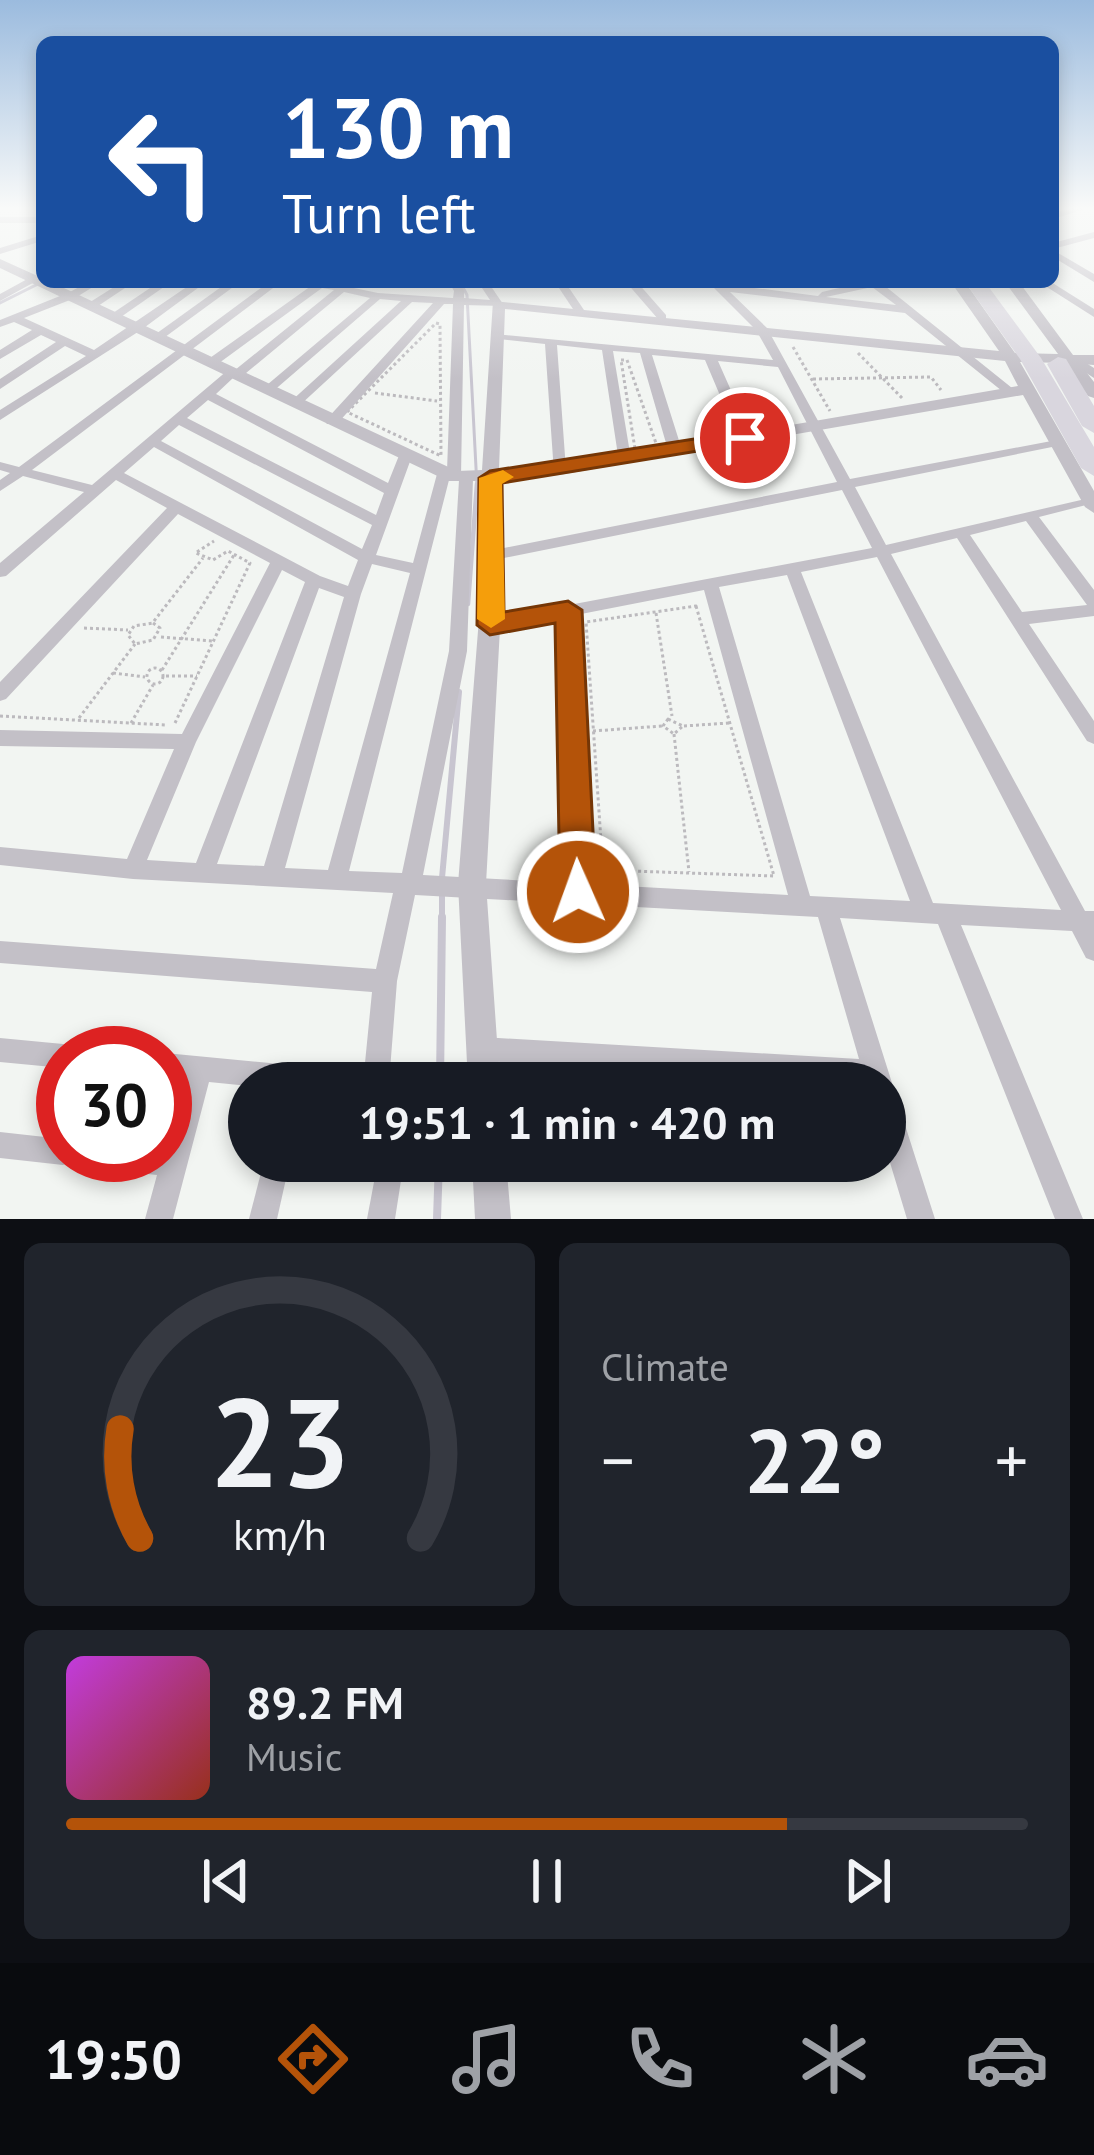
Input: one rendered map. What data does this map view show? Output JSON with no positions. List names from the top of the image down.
{
  "page": {
    "turn": ["130 m", "Turn left"],
    "limit": "30",
    "trip": "19:51 · 1 min · 420 m",
    "tile": "Climate",
    "heat": ["−", "22°", "+"],
    "song": ["89.2 FM", "Music"],
    "tabs": "19:50",
    "gauge": ["23", "km/h"]
  }
}
